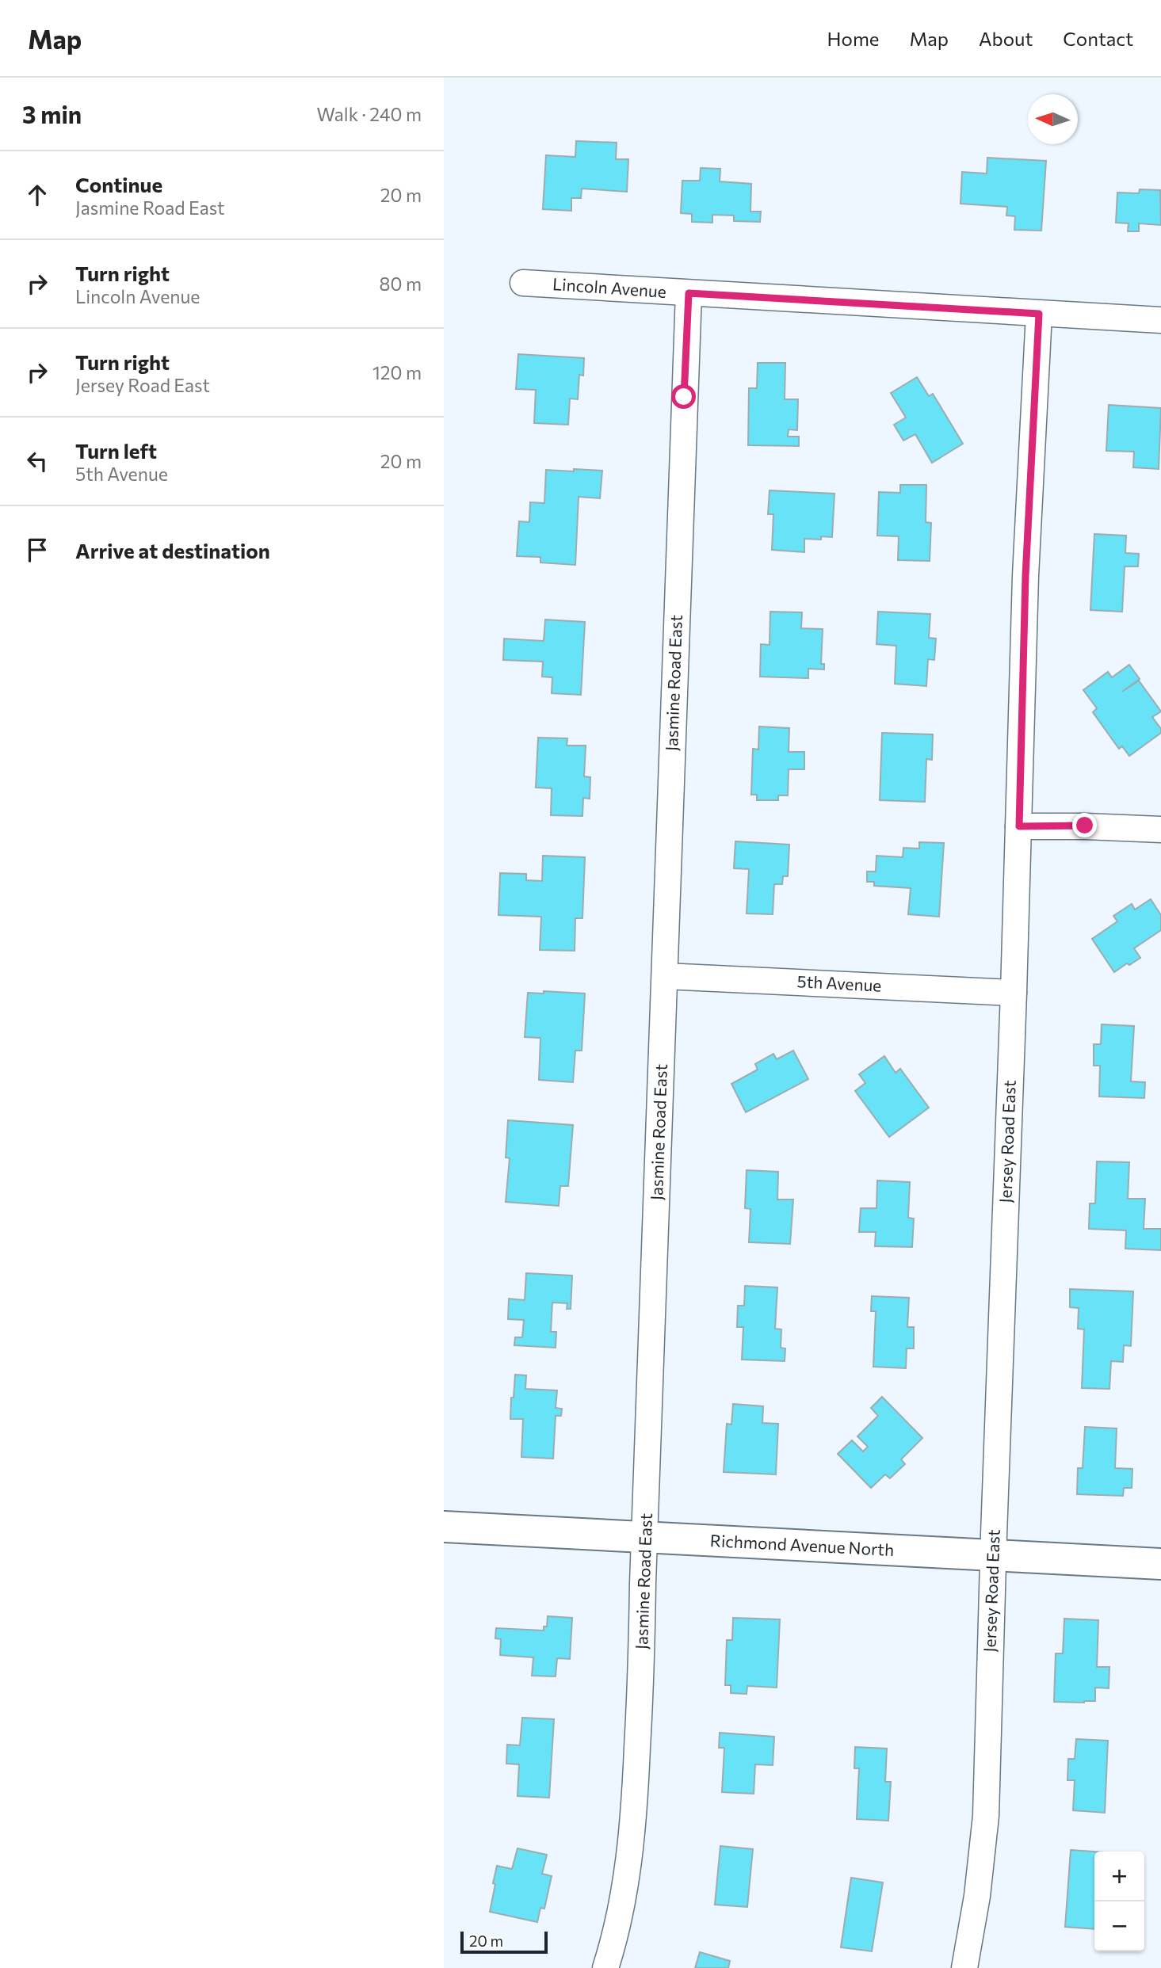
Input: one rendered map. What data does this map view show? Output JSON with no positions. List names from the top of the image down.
{
  "streets": {
    "street": [
      "Lincoln Avenue",
      "Jasmine Road East",
      "5th Avenue",
      "Jersey Road East",
      "Richmond Avenue North"
    ]
  },
  "crossings": [
    ["Lincoln Avenue", "Jasmine Road East"],
    ["Lincoln Avenue", "Jersey Road East"],
    ["Jasmine Road East", "5th Avenue"],
    ["Jasmine Road East", "Richmond Avenue North"],
    ["5th Avenue", "Jersey Road East"],
    ["Jersey Road East", "Richmond Avenue North"]
  ],
  "scale_bar": "20 m",
  "north": "left",
  "page": {
    "header": "Map",
    "nav": [
      "Home",
      "Map",
      "About",
      "Contact"
    ],
    "heading": ["3 min", "Walk · 240 m"],
    "list": [
      ["Continue", "Jasmine Road East", "20 m"],
      ["Turn right", "Lincoln Avenue", "80 m"],
      ["Turn right", "Jersey Road East", "120 m"],
      ["Turn left", "5th Avenue", "20 m"],
      "Arrive at destination"
    ],
    "map_buttons": ["+", "−"],
    "scale": "20 m"
  }
}
